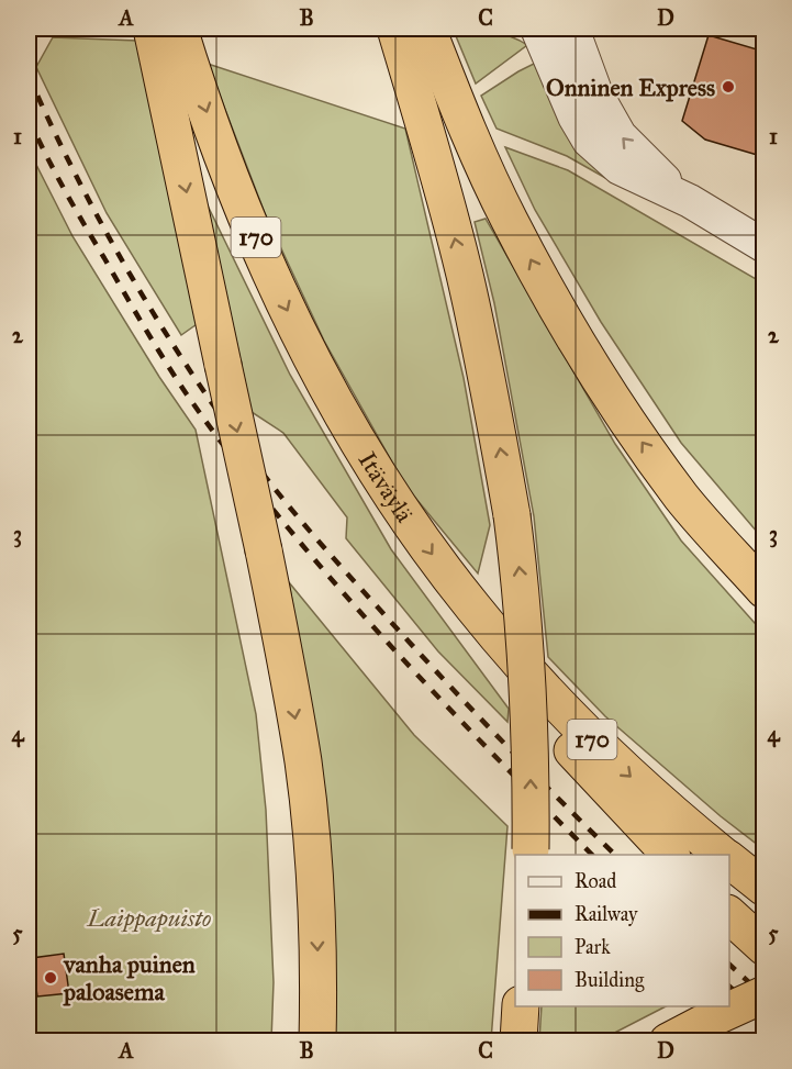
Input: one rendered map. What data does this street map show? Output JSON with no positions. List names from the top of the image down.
{
  "streets": {
    "highway": ["170", "Itäväylä"]
  },
  "parks": ["Laippapuisto"],
  "places": ["Onninen Express", "vanha puinen paloasema"],
  "legend": [
    "Road",
    "Railway",
    "Park",
    "Building"
  ],
  "grid": {
    "columns": [
      "A",
      "B",
      "C",
      "D"
    ],
    "rows": [
      "1",
      "2",
      "3",
      "4",
      "5"
    ]
  }
}
